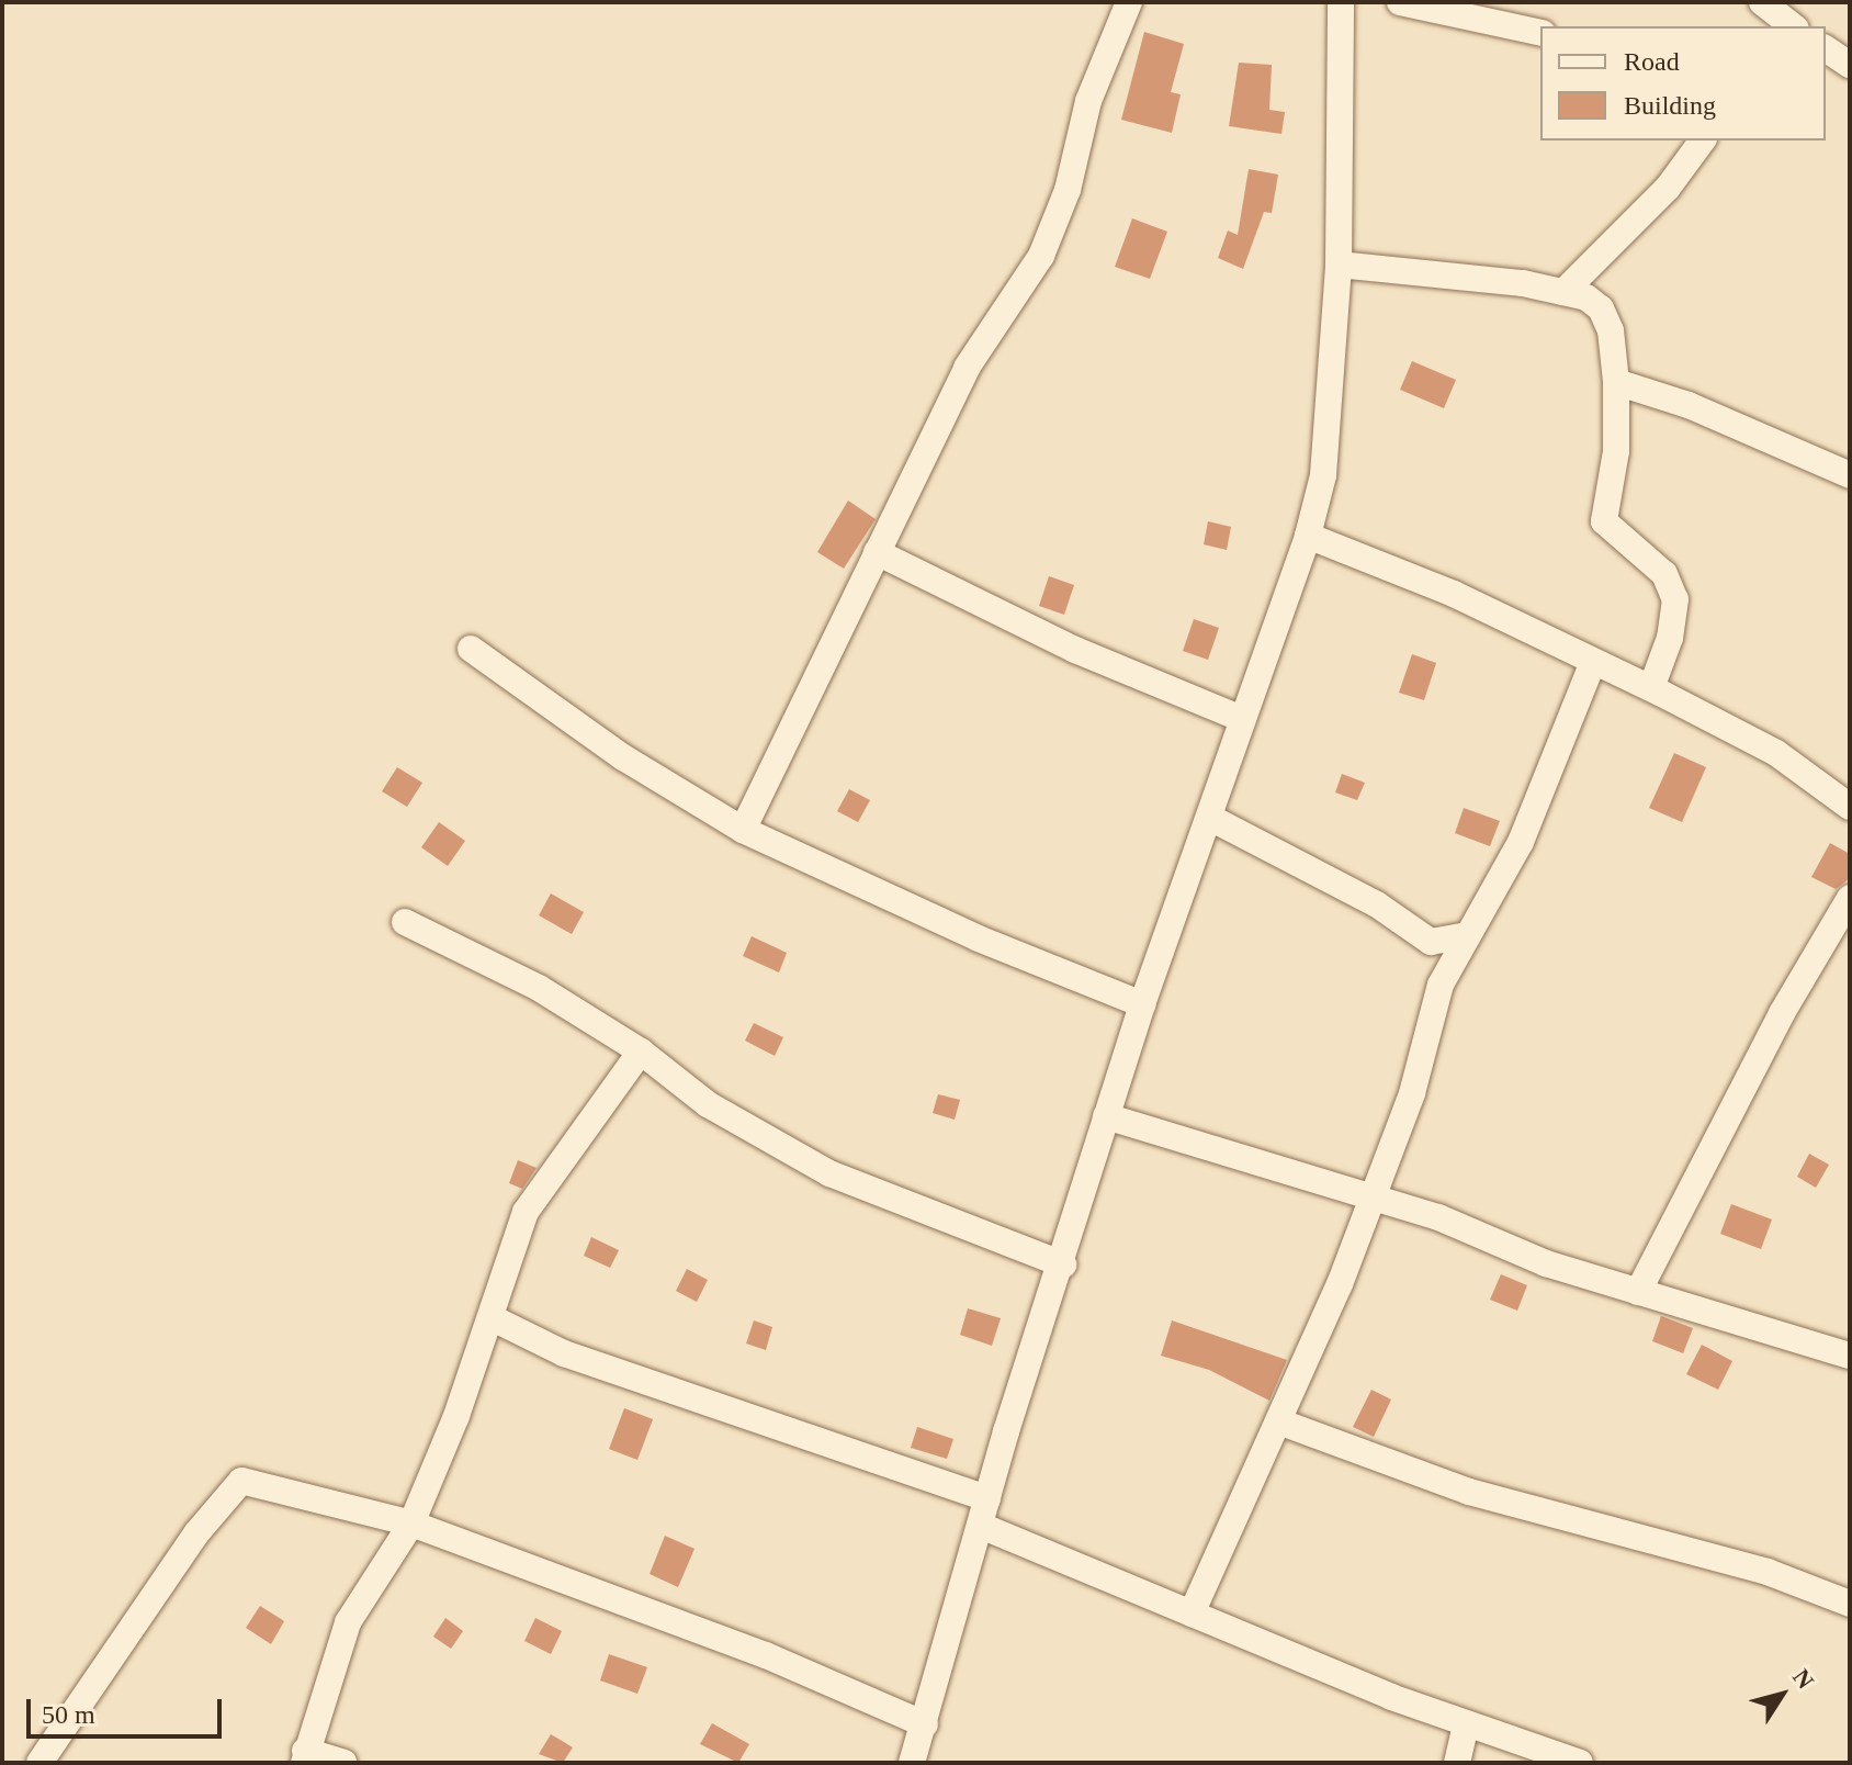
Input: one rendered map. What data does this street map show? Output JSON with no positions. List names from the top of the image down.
{
  "legend": ["Road", "Building"],
  "scale_bar": "50 m",
  "north": "top right"
}
